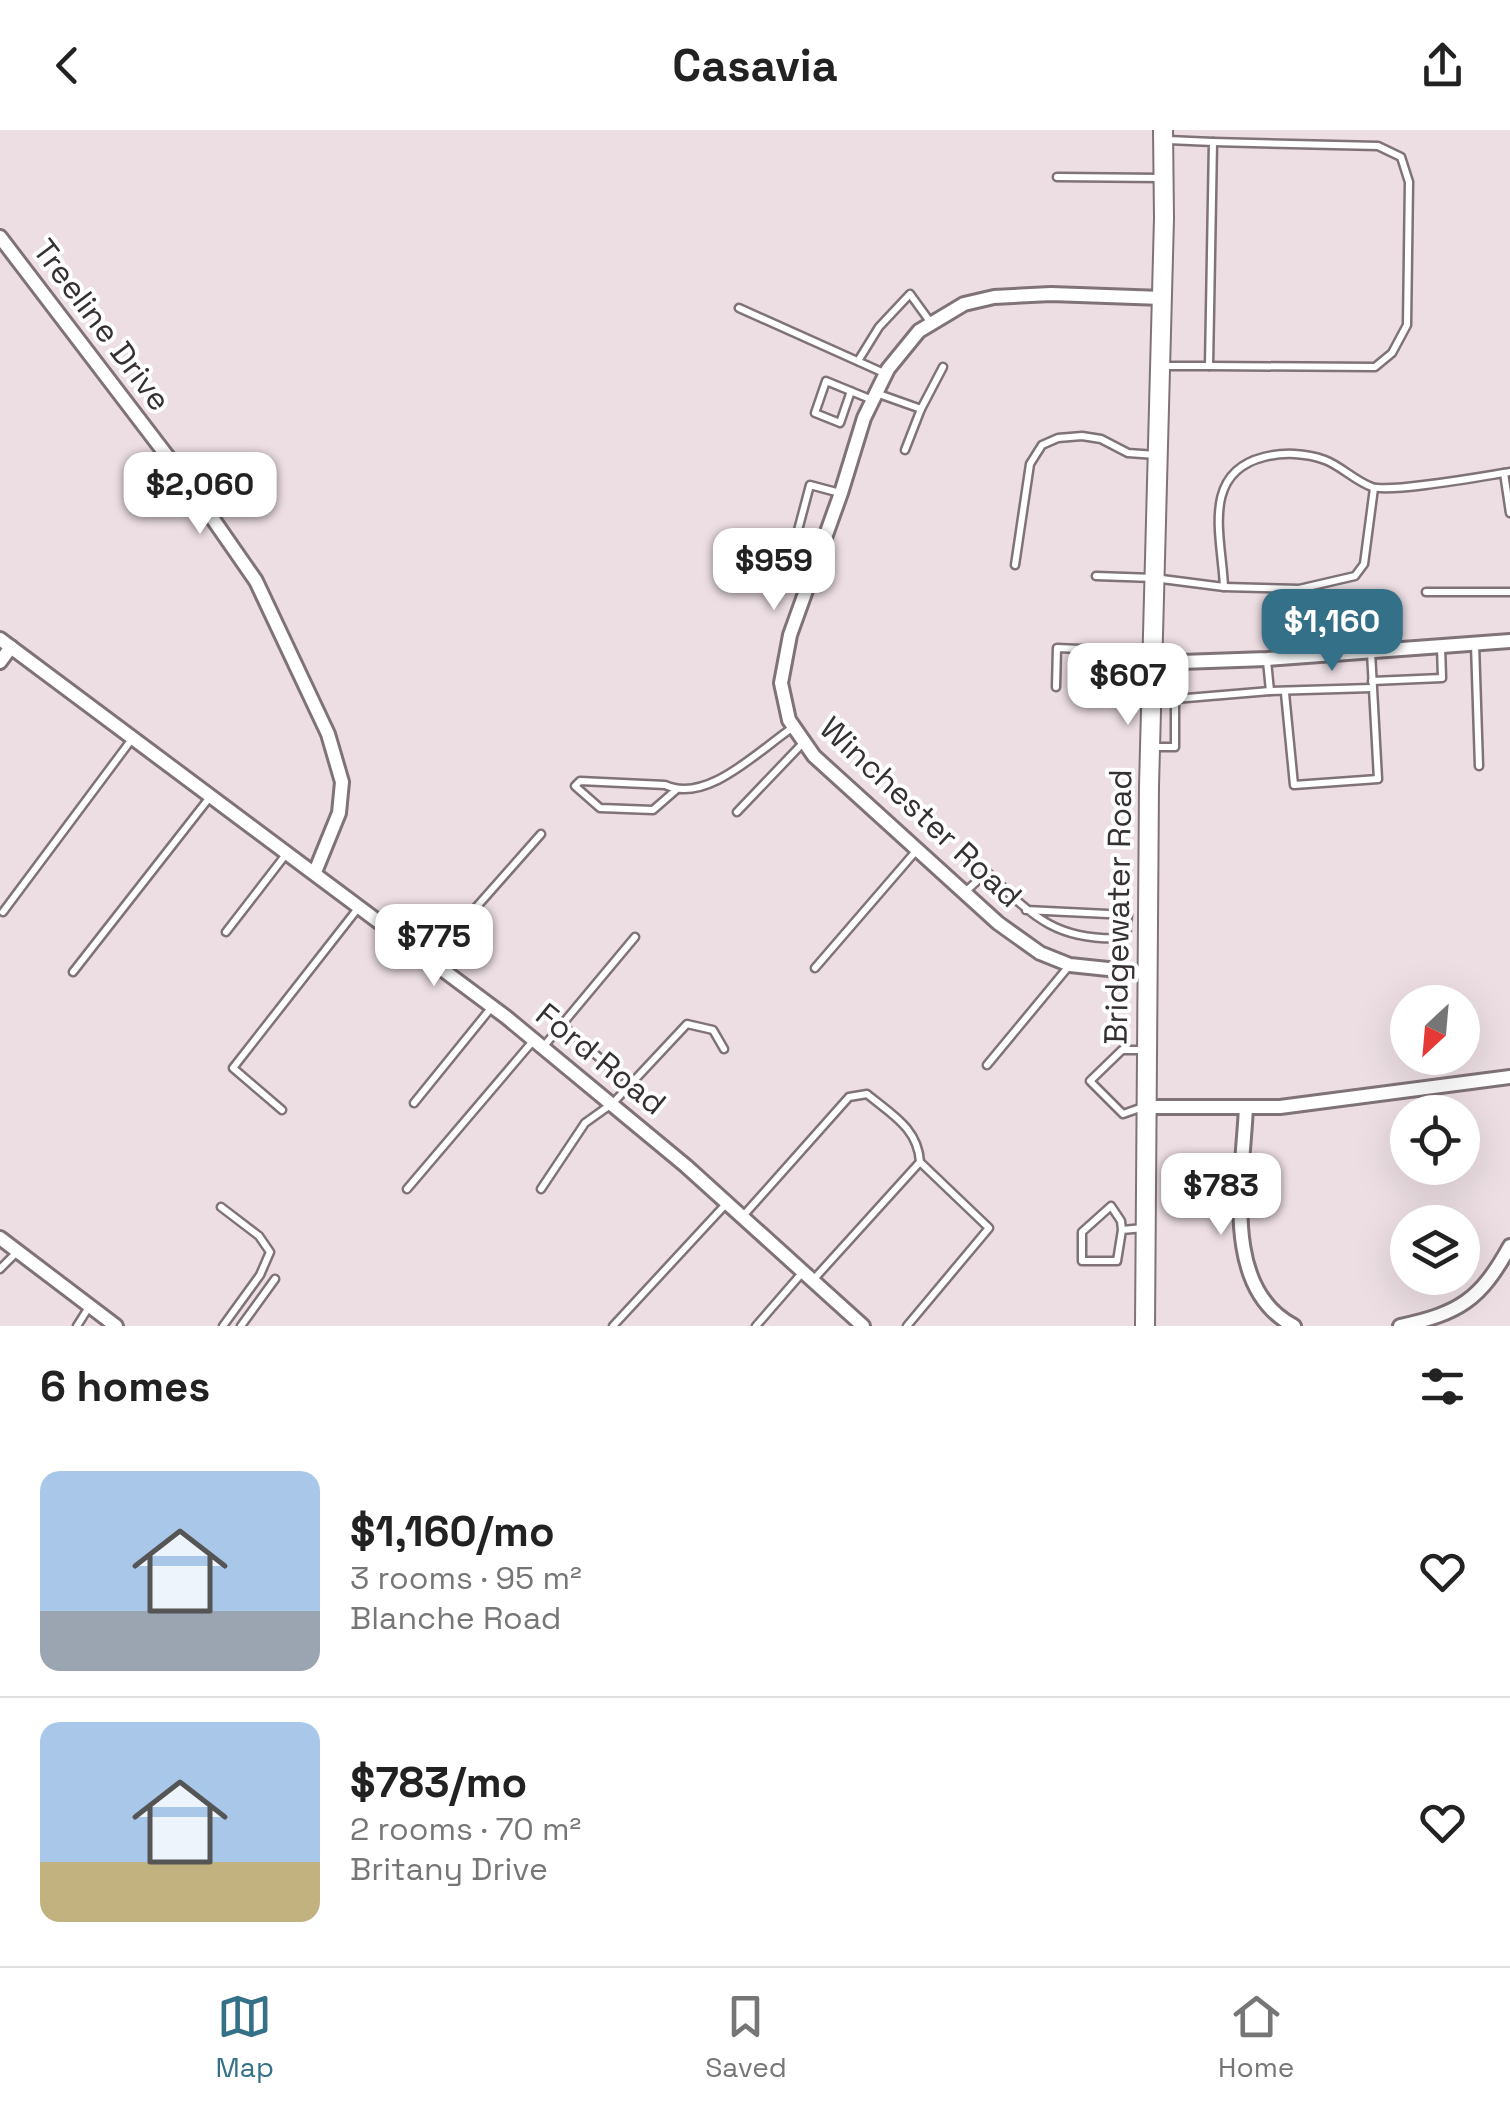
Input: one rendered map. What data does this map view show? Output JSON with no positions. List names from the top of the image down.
{
  "streets": {
    "main road": ["Bridgewater Road"],
    "street": ["Treeline Drive", "Winchester Road", "Ford Road"]
  },
  "crossings": [
    ["Treeline Drive", "Ford Road"],
    ["Winchester Road", "Bridgewater Road"]
  ],
  "north": "bottom left",
  "page": {
    "header": "Casavia",
    "price": [
      "$2,060",
      "$959",
      "$1,160",
      "$607",
      "$775",
      "$783"
    ],
    "heading": "6 homes",
    "list": [
      {
        "name": "$1,160/mo",
        "note": "3 rooms · 95 m² · Blanche Road"
      },
      {
        "name": "$783/mo",
        "note": "2 rooms · 70 m² · Britany Drive"
      }
    ],
    "tabs": ["Map", "Saved", "Home"]
  }
}
